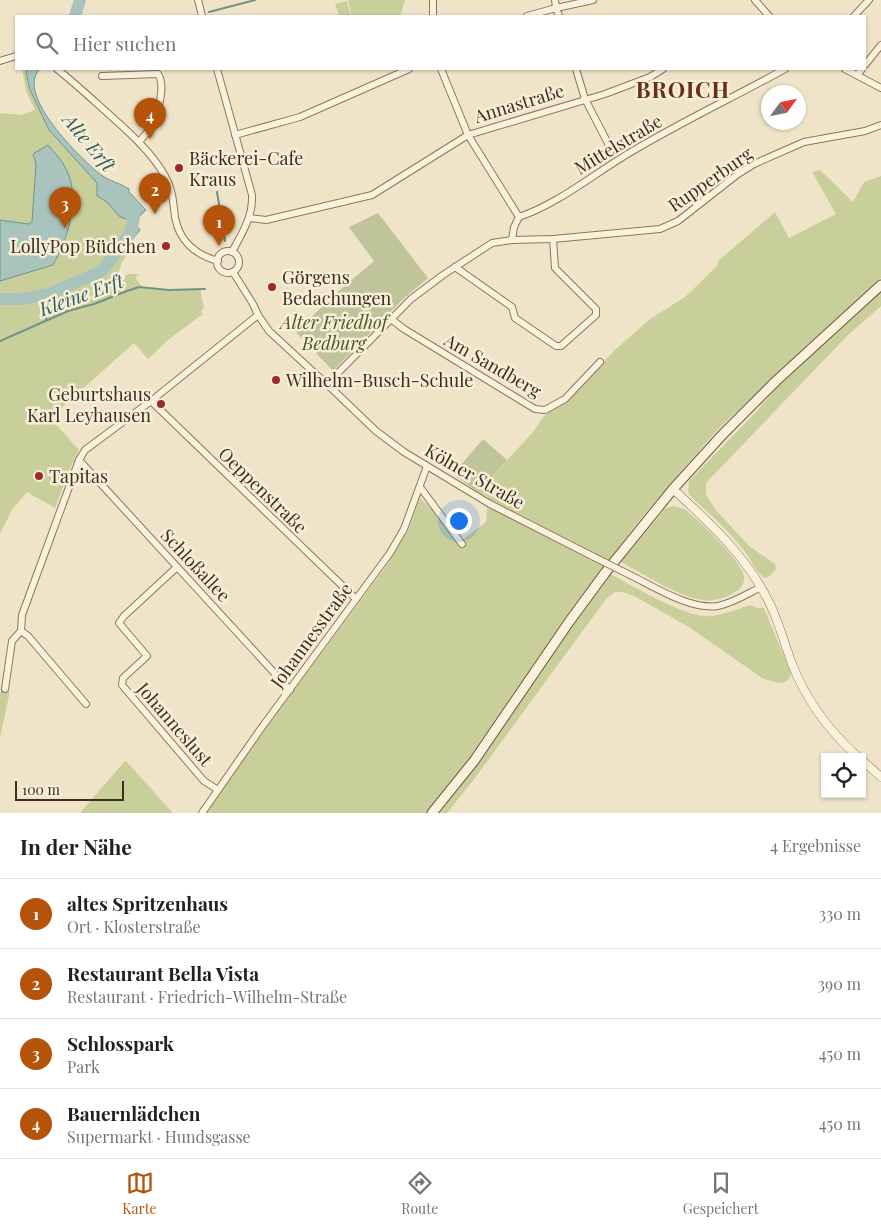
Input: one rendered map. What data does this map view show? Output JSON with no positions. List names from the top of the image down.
{
  "streets": {
    "street": [
      "Annastraße",
      "Mittelstraße",
      "Rupperburg",
      "Am Sandberg",
      "Kölner Straße",
      "Oeppenstraße",
      "Schloßallee",
      "Johannesstraße",
      "Johanneslust"
    ]
  },
  "crossings": [
    ["Rupperburg", "Am Sandberg"],
    ["Rupperburg", "Kölner Straße"],
    ["Kölner Straße", "Johannesstraße"],
    ["Oeppenstraße", "Johannesstraße"],
    ["Schloßallee", "Johannesstraße"],
    ["Schloßallee", "Johanneslust"],
    ["Johannesstraße", "Johanneslust"]
  ],
  "districts": ["BROICH"],
  "water": ["Alte Erft", "Kleine Erft"],
  "parks": ["Alter Friedhof Bedburg"],
  "places": [
    "Bäckerei-Cafe Kraus",
    "LollyPop Büdchen",
    "Görgens Bedachungen",
    "Wilhelm-Busch-Schule",
    "Geburtshaus Karl Leyhausen",
    "Tapitas"
  ],
  "scale_bar": "100 m",
  "north": "top right",
  "page": {
    "search": "Hier suchen",
    "pins": [
      "4",
      "2",
      "3",
      "1"
    ],
    "scale": "100 m",
    "heading": ["In der Nähe", "4 Ergebnisse"],
    "list": [
      {
        "mark": "1",
        "name": "altes Spritzenhaus",
        "note": "Ort · Klosterstraße",
        "value": "330 m"
      },
      {
        "mark": "2",
        "name": "Restaurant Bella Vista",
        "note": "Restaurant · Friedrich-Wilhelm-Straße",
        "value": "390 m"
      },
      {
        "mark": "3",
        "name": "Schlosspark",
        "note": "Park",
        "value": "450 m"
      },
      {
        "mark": "4",
        "name": "Bauernlädchen",
        "note": "Supermarkt · Hundsgasse",
        "value": "450 m"
      }
    ],
    "nav": ["Karte", "Route", "Gespeichert"]
  }
}
